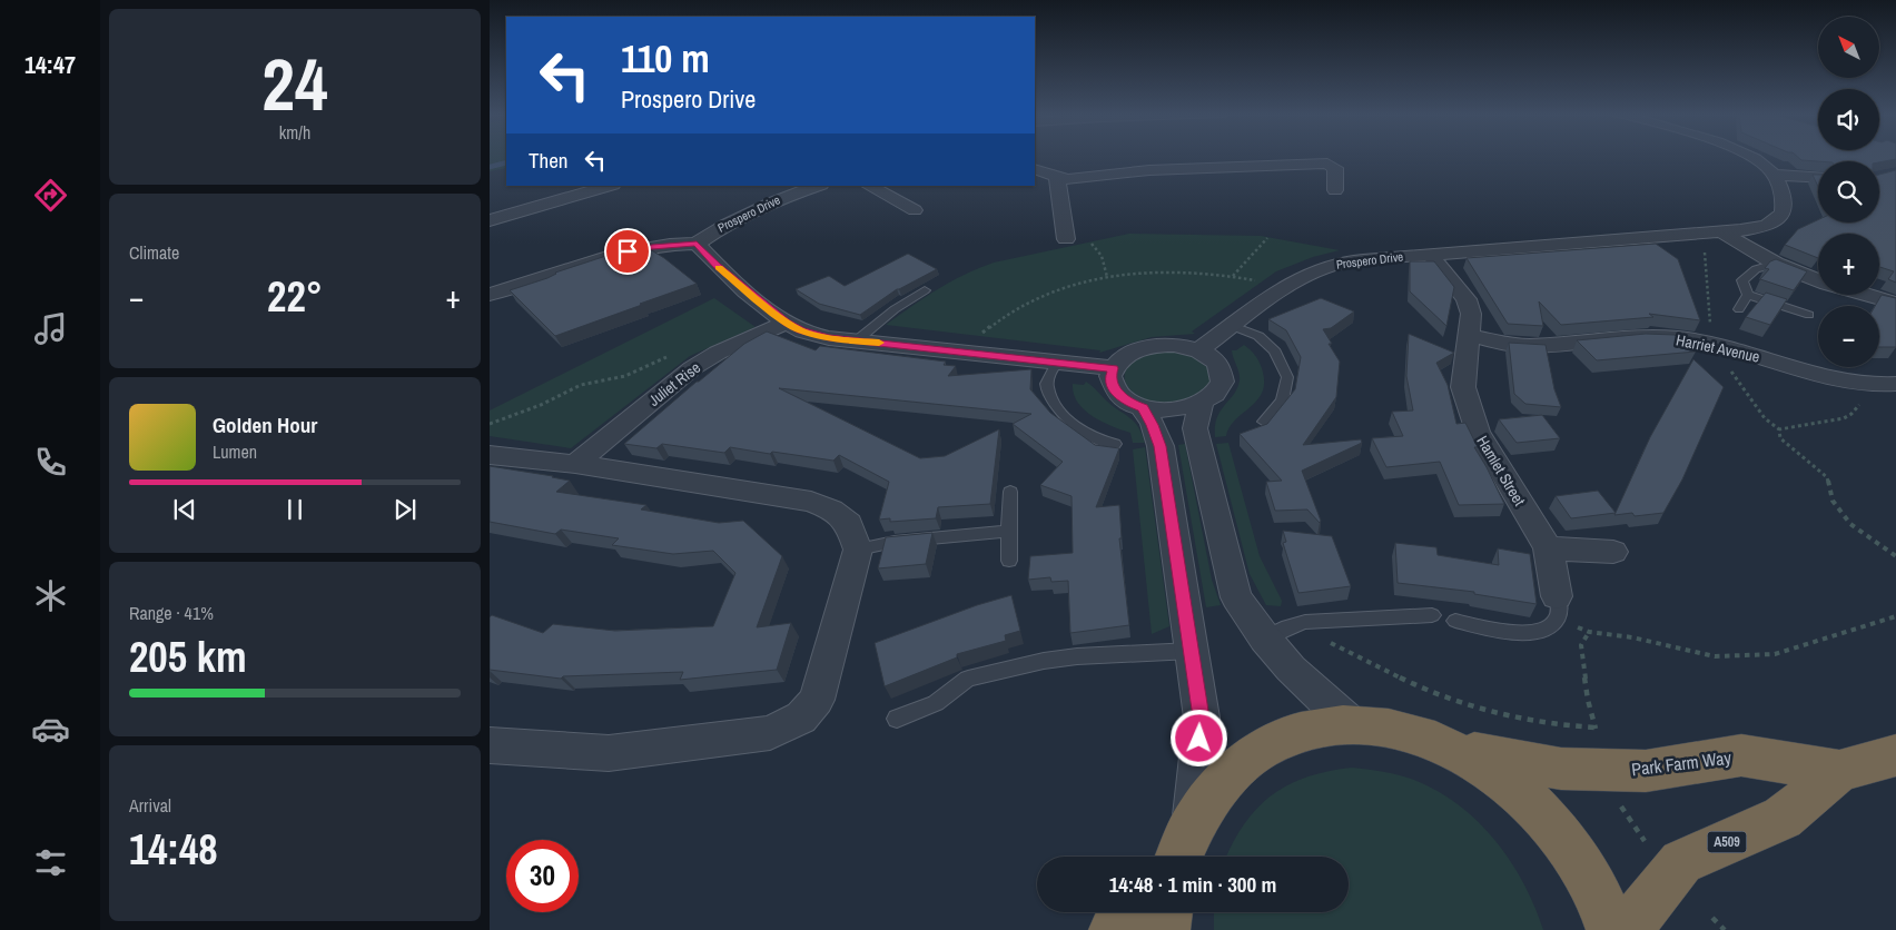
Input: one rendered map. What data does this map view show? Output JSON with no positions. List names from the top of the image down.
{
  "streets": {
    "highway": ["Park Farm Way", "A509"],
    "street": [
      "Prospero Drive",
      "Harriet Avenue",
      "Juliet Rise",
      "Hamlet Street"
    ]
  },
  "crossings": [
    ["Prospero Drive", "Hamlet Street"],
    ["Harriet Avenue", "Hamlet Street"]
  ],
  "north": "top left",
  "page": {
    "tabs": "14:47",
    "tile": [
      ["24", "km/h"],
      "Climate",
      ["Range · 41%", "205 km"],
      ["Arrival", "14:48"]
    ],
    "map_buttons": ["+", "−"],
    "turn": ["110 m", "Prospero Drive"],
    "then": "Then",
    "heat": ["−", "22°", "+"],
    "song": ["Golden Hour", "Lumen"],
    "limit": "30",
    "trip": "14:48 · 1 min · 300 m"
  }
}
